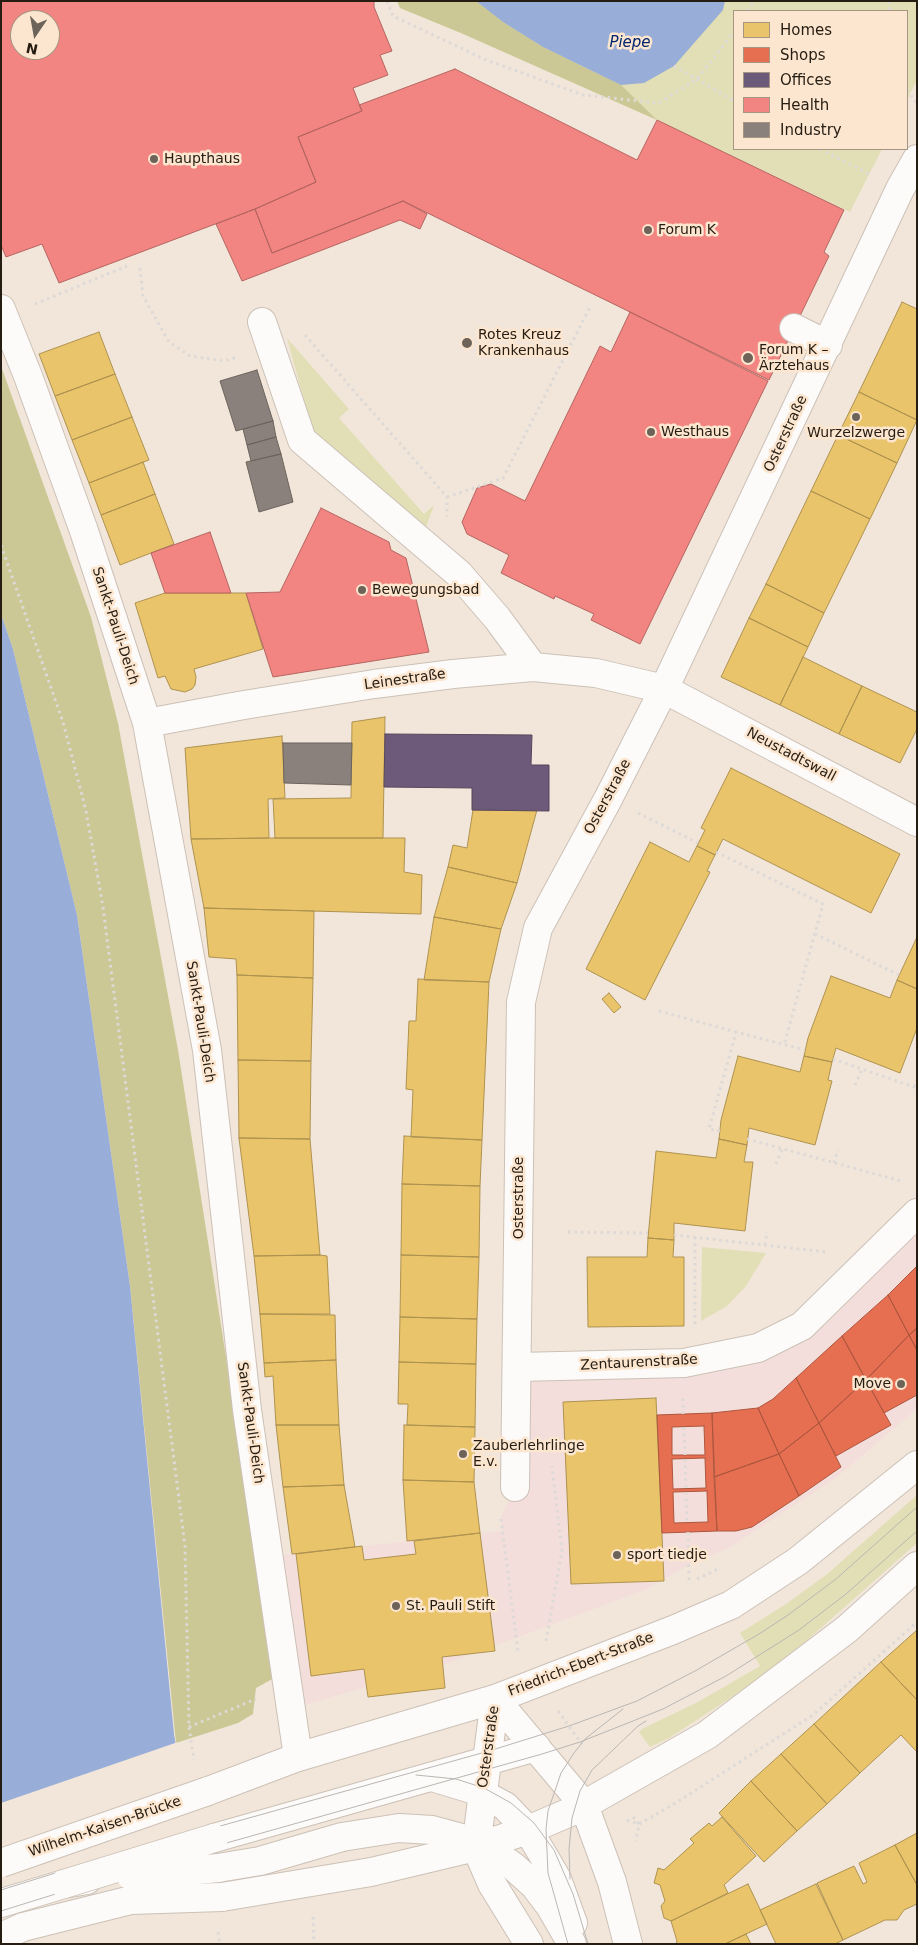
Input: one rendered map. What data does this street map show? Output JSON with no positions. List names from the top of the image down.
{
  "streets": {
    "street": [
      "Osterstraße",
      "Sankt-Pauli-Deich",
      "Leinestraße",
      "Neustadtswall",
      "Zentaurenstraße",
      "Friedrich-Ebert-Straße",
      "Wilhelm-Kaisen-Brücke"
    ]
  },
  "crossings": [
    ["Osterstraße", "Leinestraße"],
    ["Osterstraße", "Neustadtswall"],
    ["Osterstraße", "Zentaurenstraße"],
    ["Osterstraße", "Friedrich-Ebert-Straße"],
    ["Sankt-Pauli-Deich", "Leinestraße"],
    ["Sankt-Pauli-Deich", "Friedrich-Ebert-Straße"],
    ["Leinestraße", "Neustadtswall"],
    ["Friedrich-Ebert-Straße", "Wilhelm-Kaisen-Brücke"]
  ],
  "water": ["Piepe"],
  "places": [
    "Haupthaus",
    "Forum K",
    "Rotes Kreuz Krankenhaus",
    "Forum K – Ärztehaus",
    "Wurzelzwerge",
    "Westhaus",
    "Bewegungsbad",
    "Move",
    "Zauberlehrlinge E.v.",
    "sport tiedje",
    "St. Pauli Stift"
  ],
  "legend": [
    "Homes",
    "Shops",
    "Offices",
    "Health",
    "Industry"
  ],
  "north": "bottom"
}
